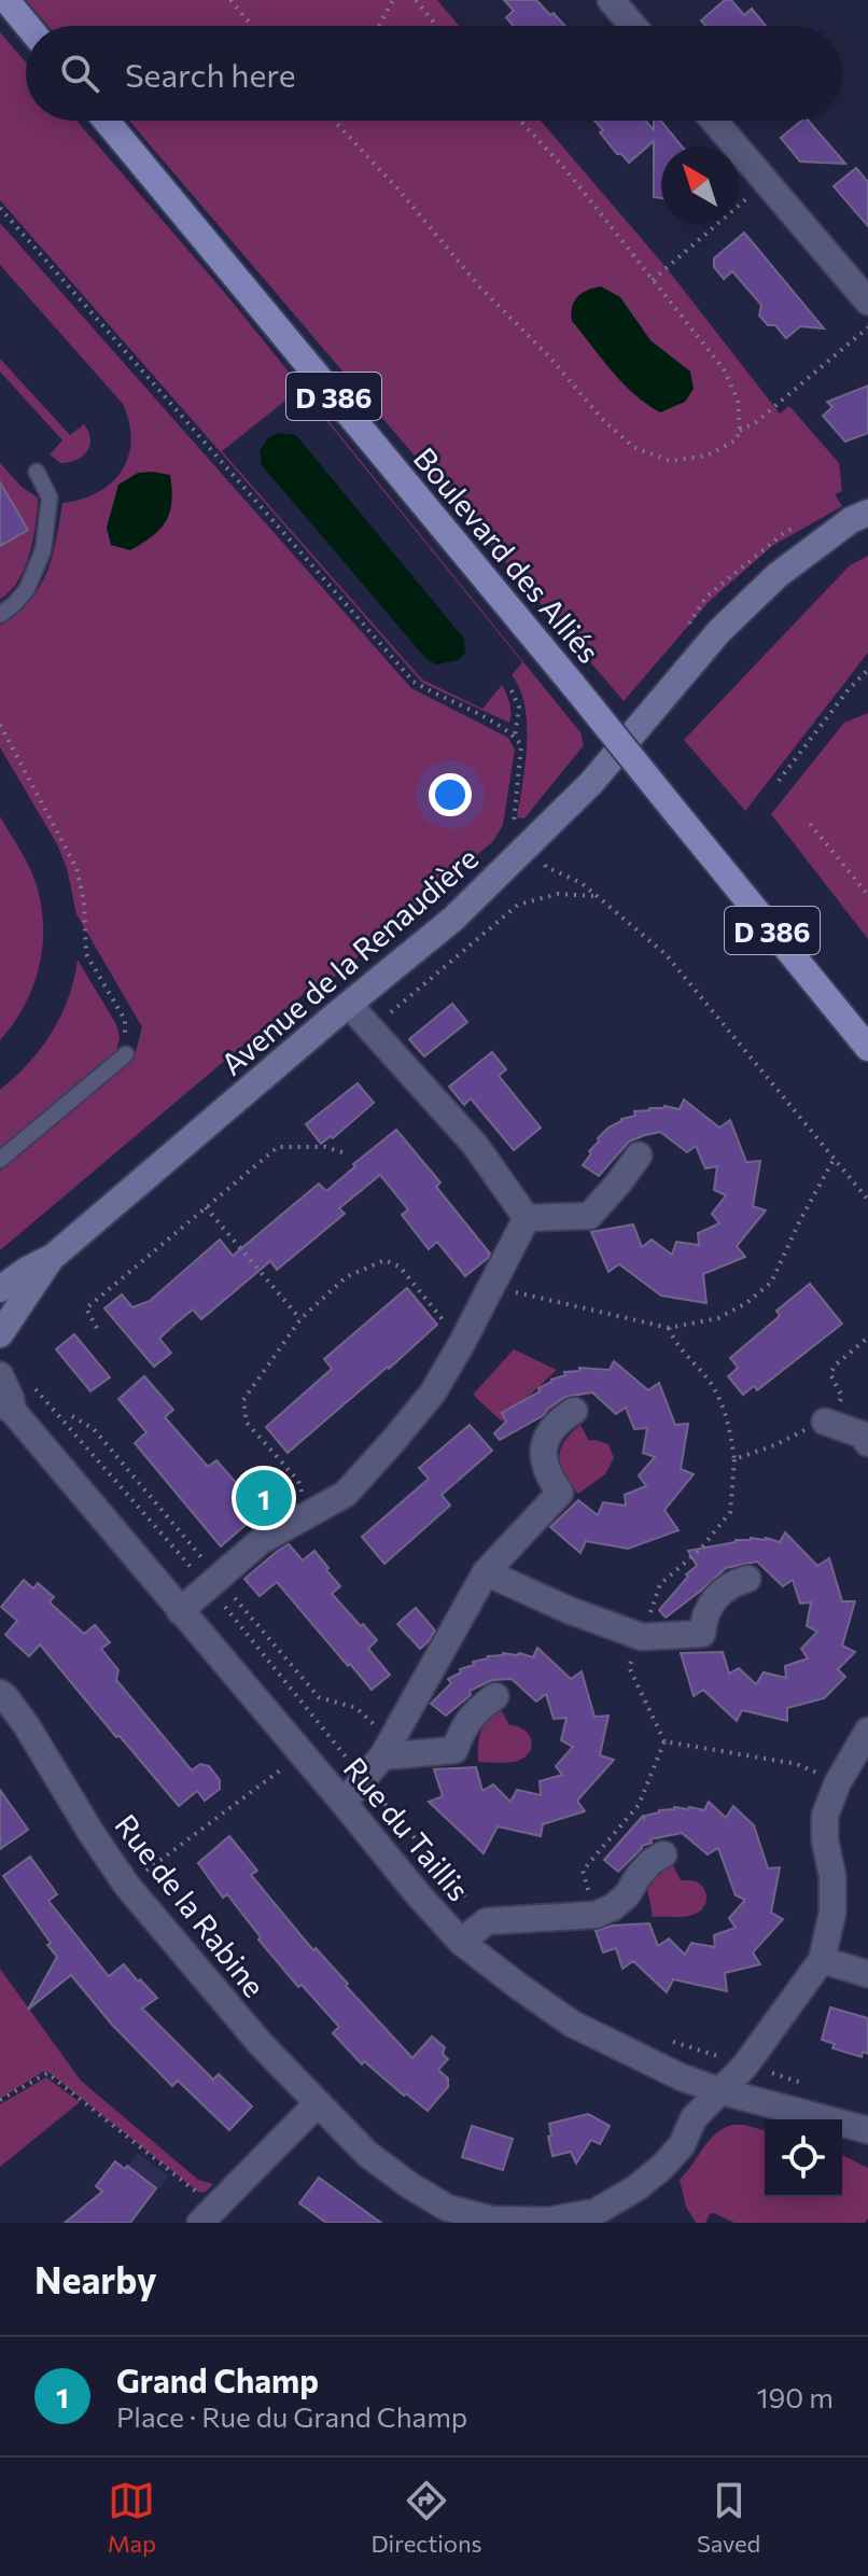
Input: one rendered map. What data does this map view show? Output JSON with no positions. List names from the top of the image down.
{
  "streets": {
    "main road": ["D 386", "Boulevard des Alliés"],
    "street": ["Avenue de la Renaudière", "Rue du Taillis", "Rue de la Rabine"]
  },
  "crossings": [
    ["Rue du Taillis", "Rue de la Rabine"]
  ],
  "north": "top left",
  "page": {
    "search": "Search here",
    "pins": "1",
    "heading": "Nearby",
    "list": [
      {
        "mark": "1",
        "name": "Grand Champ",
        "note": "Place · Rue du Grand Champ",
        "value": "190 m"
      }
    ],
    "nav": ["Map", "Directions", "Saved"]
  }
}
